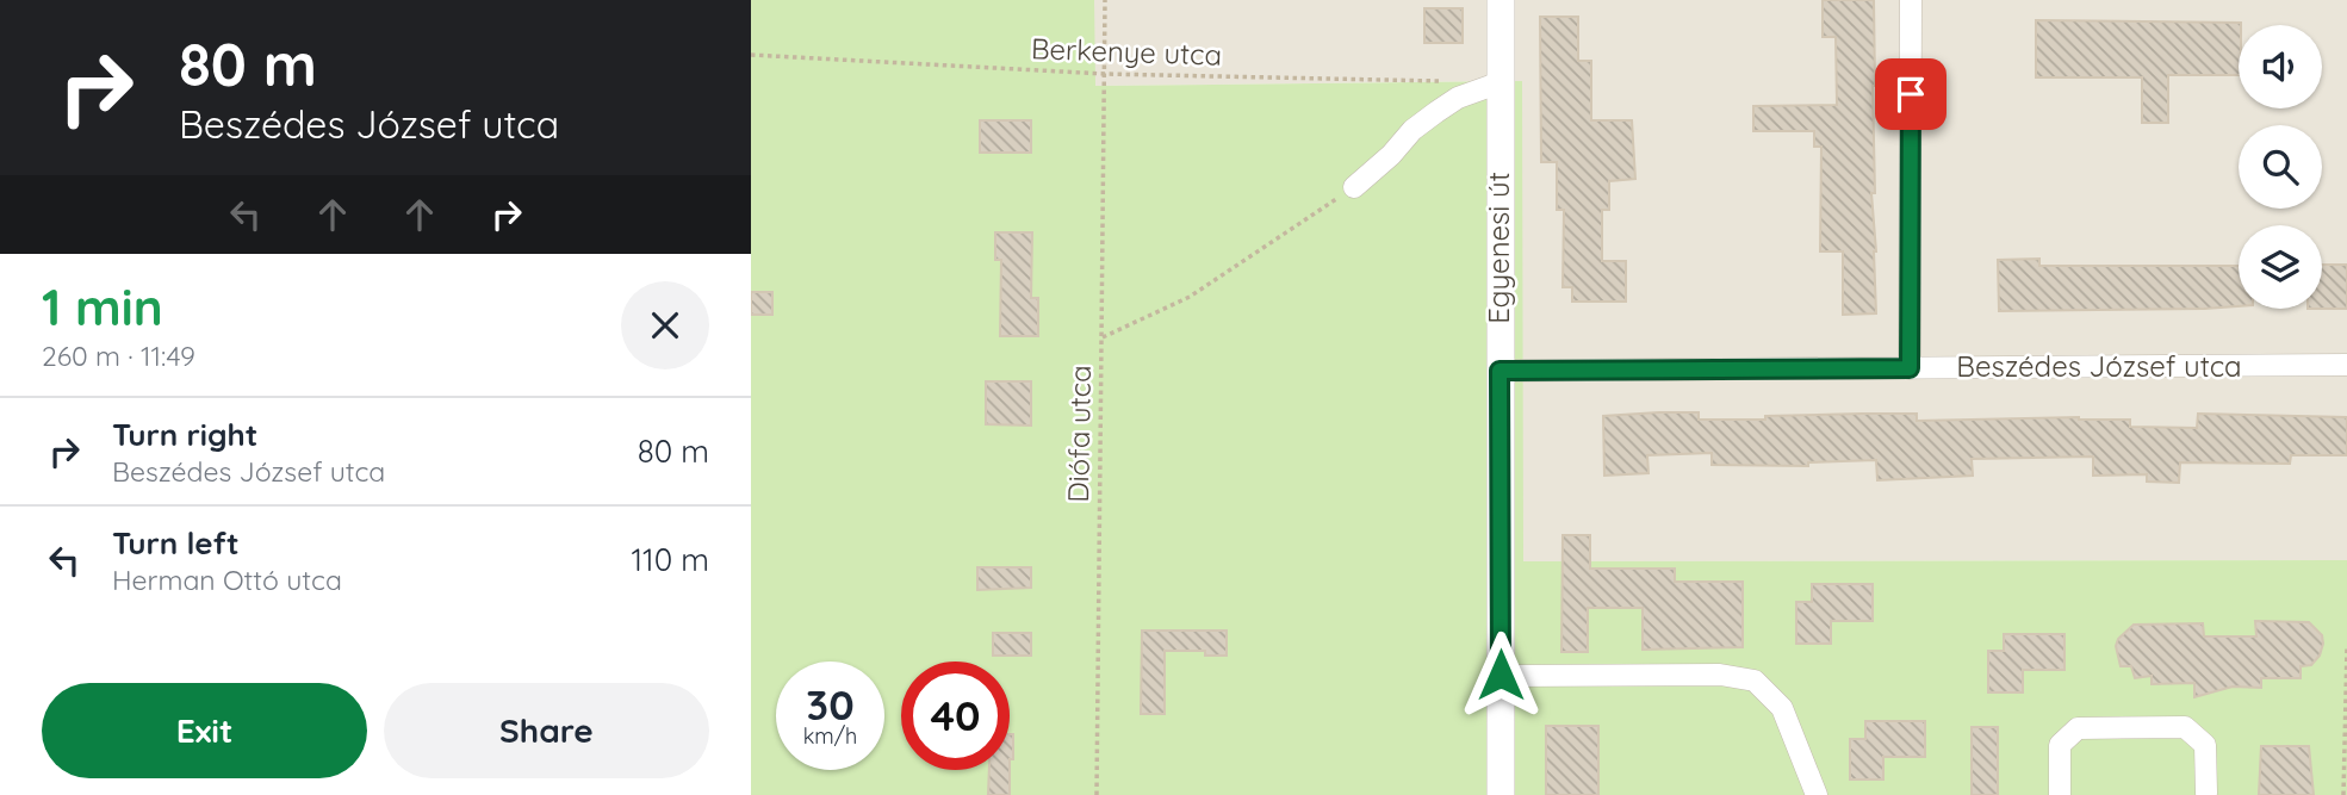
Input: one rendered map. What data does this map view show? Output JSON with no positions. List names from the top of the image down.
{
  "streets": {
    "street": ["Egyenesi út", "Beszédes József utca"],
    "path": ["Berkenye utca", "Diófa utca"]
  },
  "crossings": [
    ["Berkenye utca", "Diófa utca"],
    ["Egyenesi út", "Beszédes József utca"]
  ],
  "page": {
    "turn": ["80 m", "Beszédes József utca"],
    "heading": ["1 min", "260 m · 11:49"],
    "list": [
      {
        "name": "Turn right",
        "note": "Beszédes József utca",
        "value": "80 m"
      },
      {
        "name": "Turn left",
        "note": "Herman Ottó utca",
        "value": "110 m"
      }
    ],
    "speed": "30 km/h",
    "limit": "40",
    "buttons": ["Exit", "Share"]
  }
}
